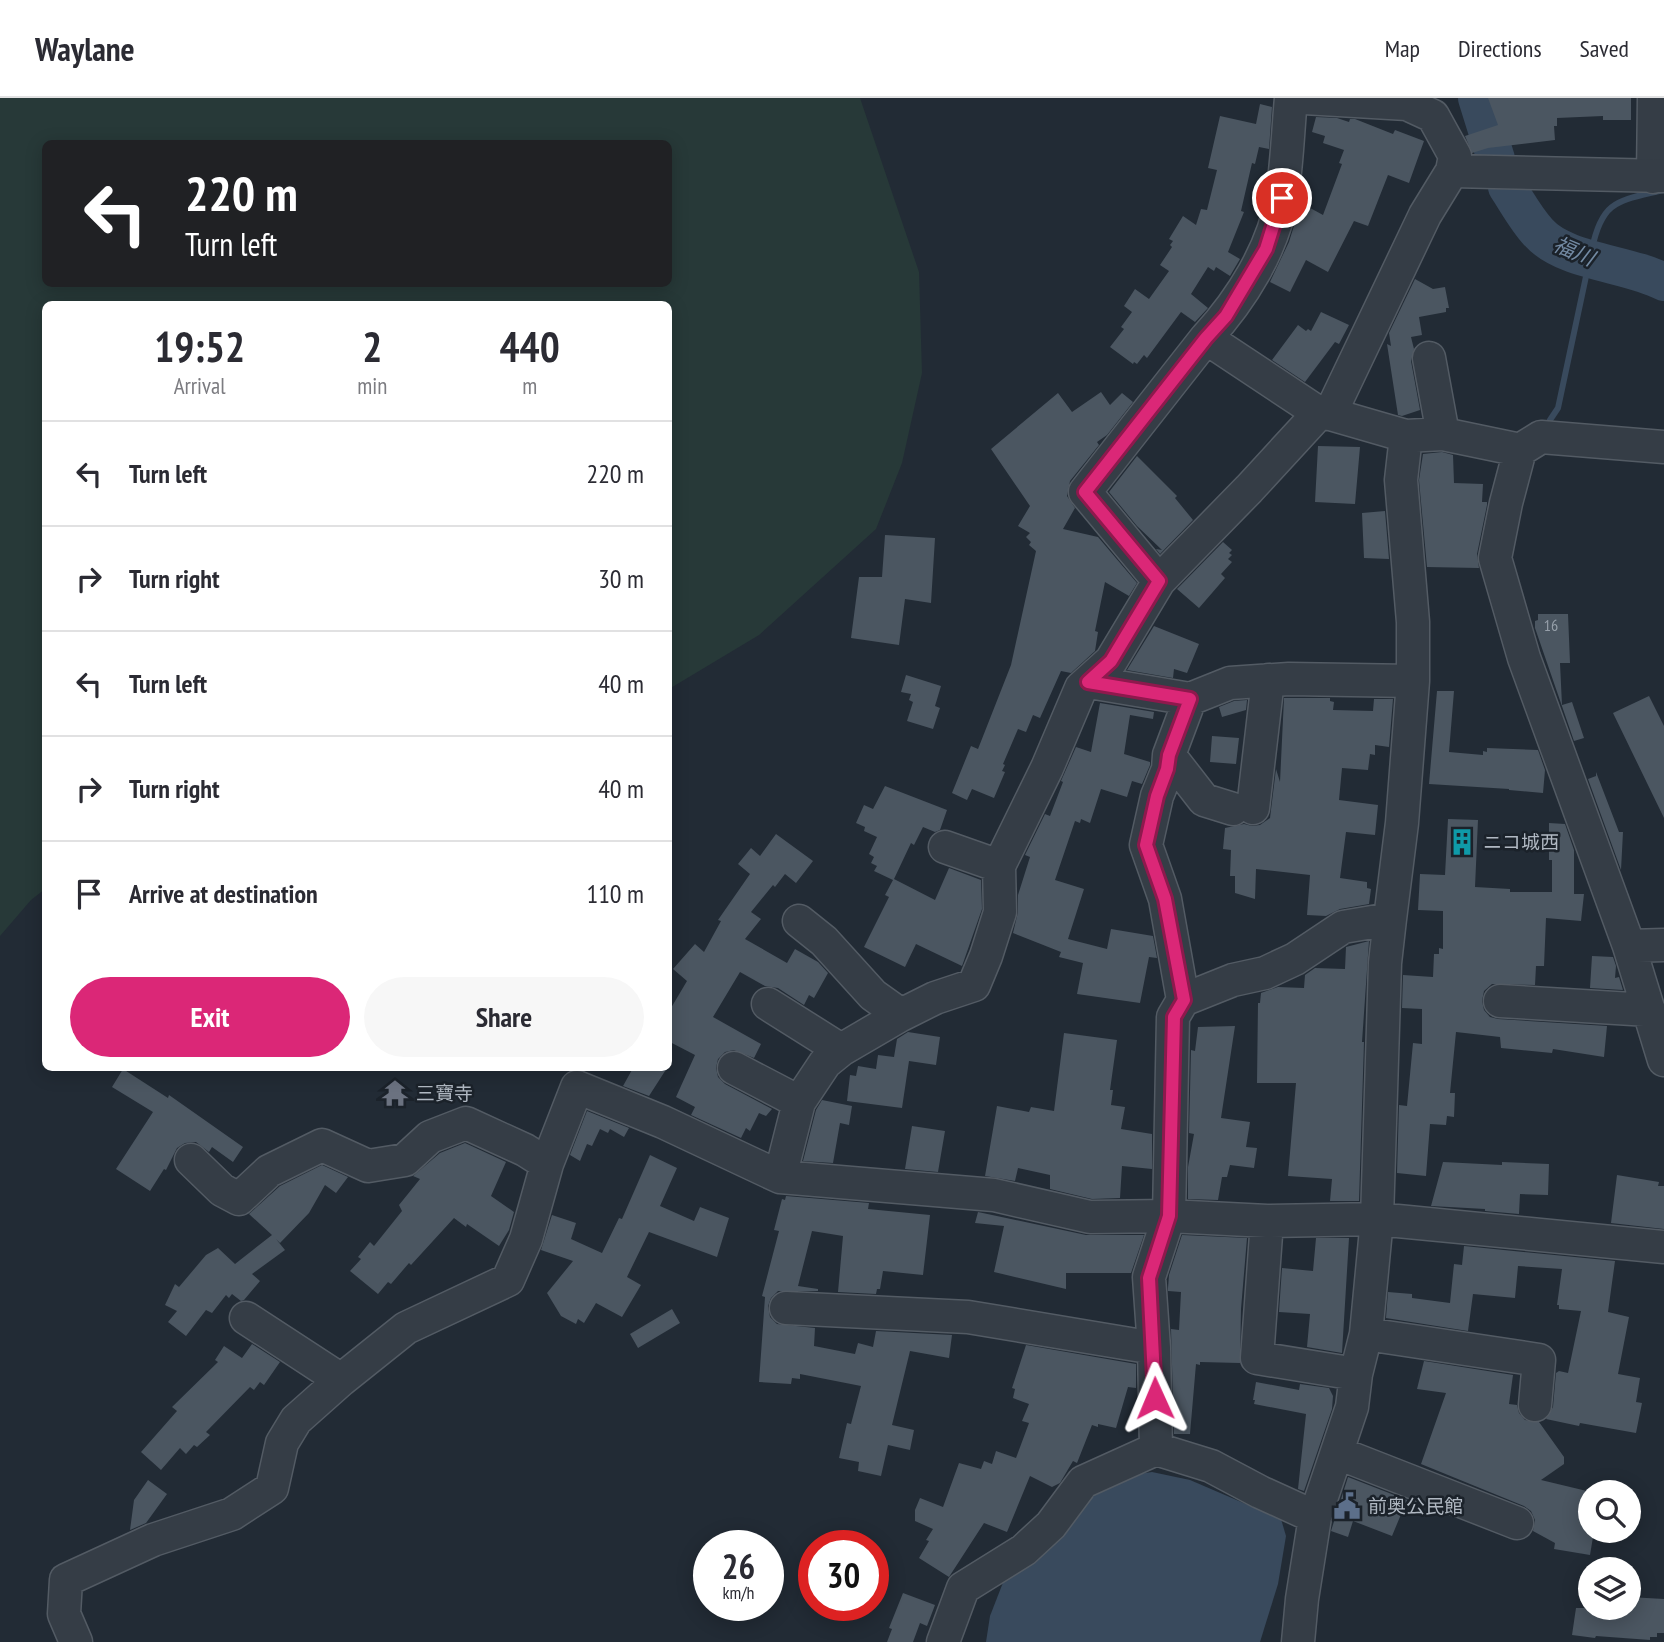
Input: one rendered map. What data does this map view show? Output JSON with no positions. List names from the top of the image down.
{
  "water": ["福川"],
  "places": {
    "building": ["ニコ城西"],
    "temple": ["三寶寺"],
    "public building": ["前奥公民館"]
  },
  "house_numbers": ["16"],
  "page": {
    "header": "Waylane",
    "nav": ["Map", "Directions", "Saved"],
    "turn": ["220 m", "Turn left"],
    "eta": [
      "19:52",
      "Arrival",
      "2",
      "min",
      "440",
      "m"
    ],
    "list": [
      {
        "name": "Turn left",
        "value": "220 m"
      },
      {
        "name": "Turn right",
        "value": "30 m"
      },
      {
        "name": "Turn left",
        "value": "40 m"
      },
      {
        "name": "Turn right",
        "value": "40 m"
      },
      {
        "name": "Arrive at destination",
        "value": "110 m"
      }
    ],
    "buttons": ["Exit", "Share"],
    "speed": "26 km/h",
    "limit": "30"
  }
}
